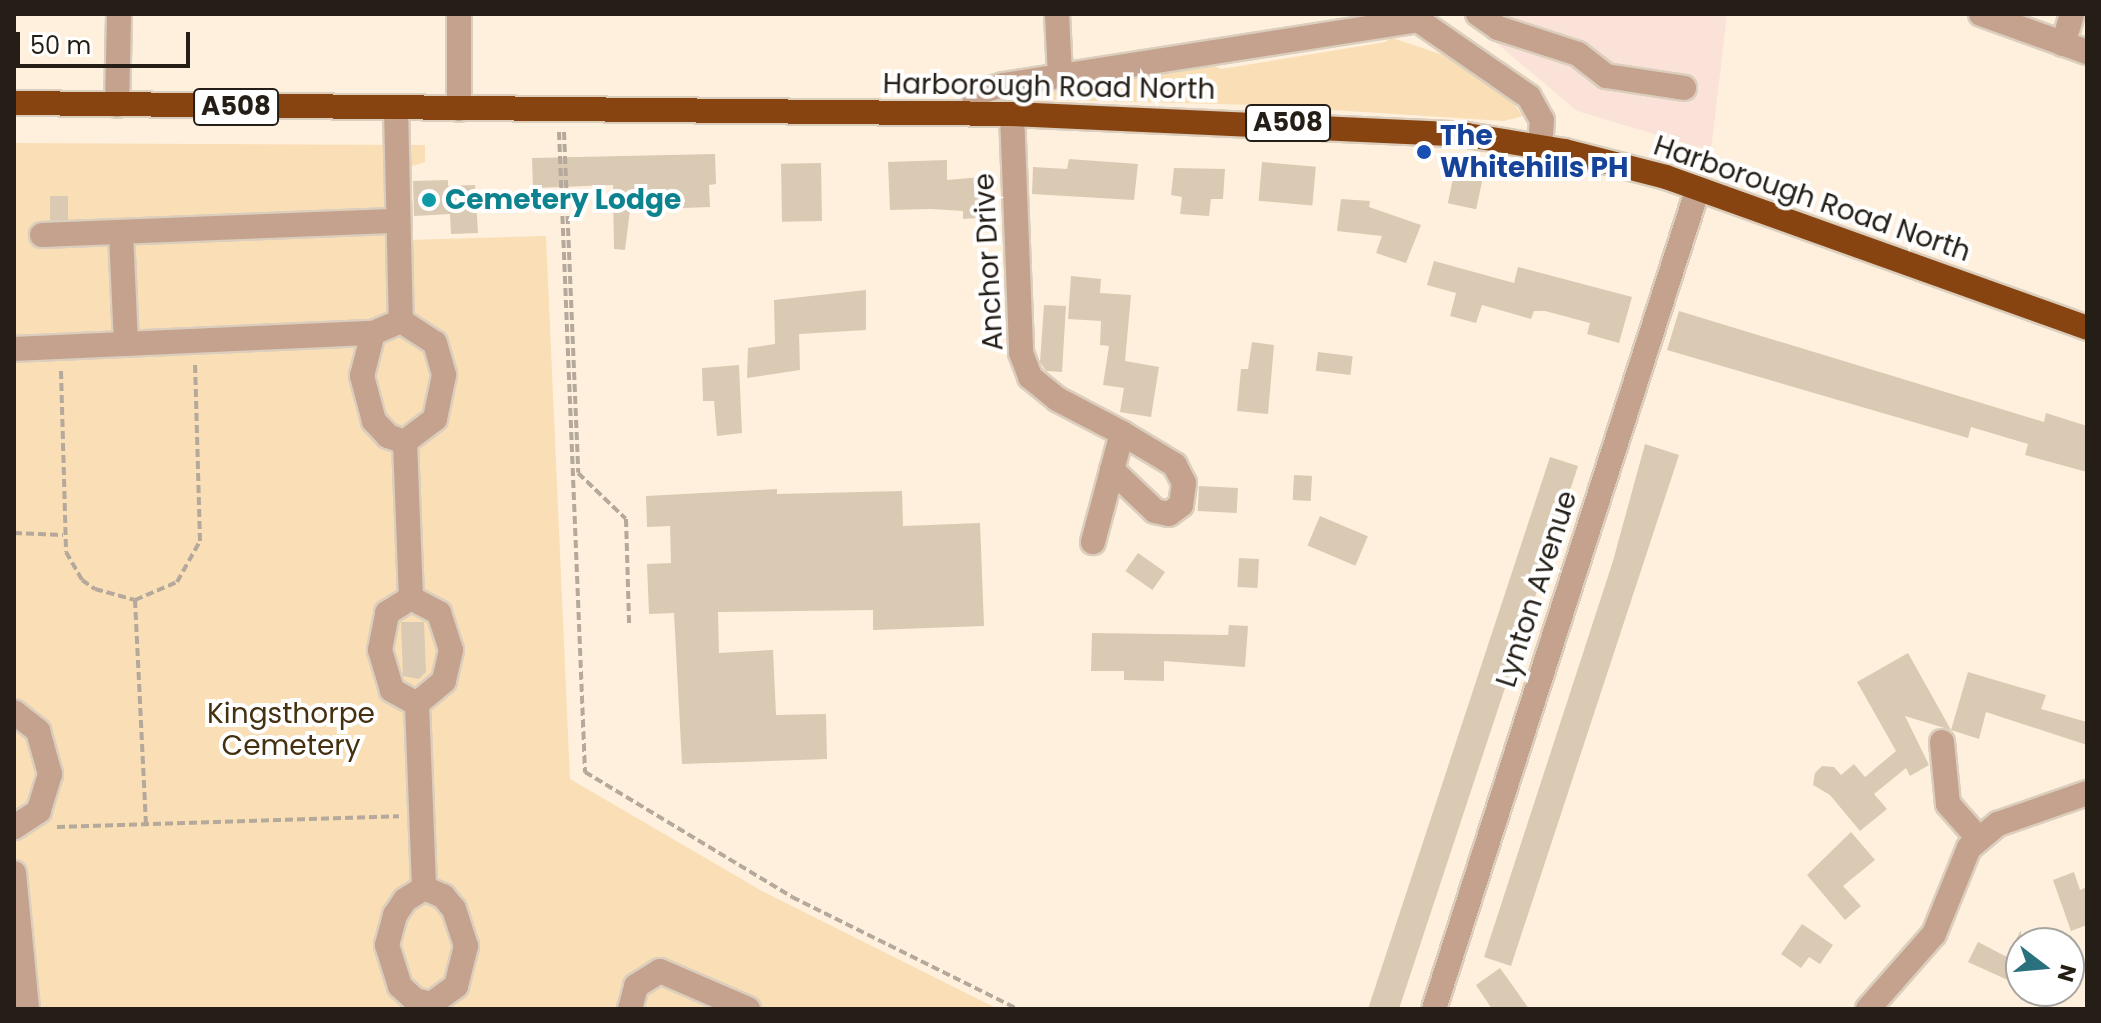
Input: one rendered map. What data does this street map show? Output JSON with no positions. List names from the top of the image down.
{
  "streets": {
    "highway": ["Harborough Road North", "A508"],
    "street": ["Anchor Drive", "Lynton Avenue"]
  },
  "crossings": [
    ["Harborough Road North", "A508"],
    ["Harborough Road North", "Anchor Drive"],
    ["Harborough Road North", "Lynton Avenue"]
  ],
  "parks": ["Kingsthorpe Cemetery"],
  "places": ["The Whitehills PH", "Cemetery Lodge"],
  "scale_bar": "50 m",
  "north": "right"
}
